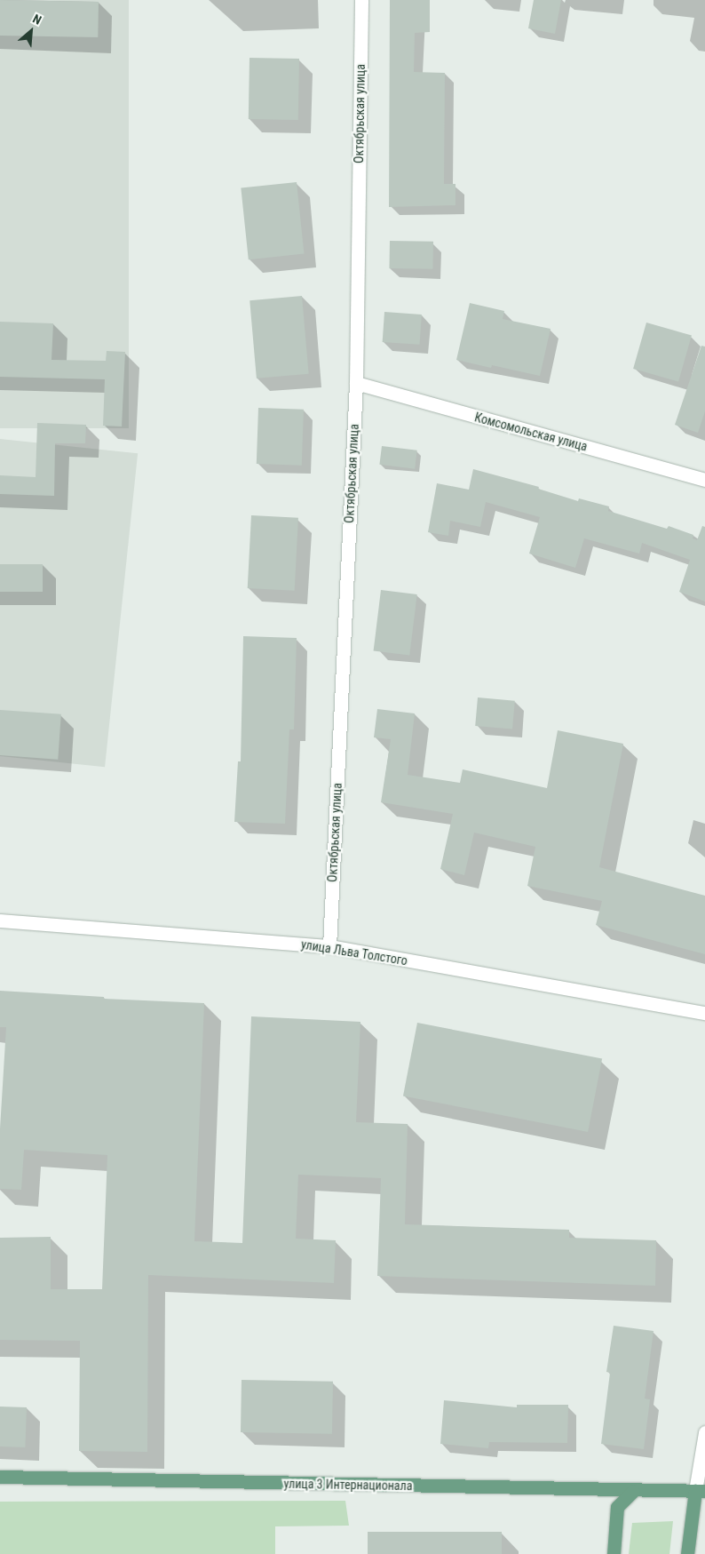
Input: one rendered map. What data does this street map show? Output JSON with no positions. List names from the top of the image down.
{
  "streets": {
    "main road": ["улица 3 Интернационала"],
    "street": ["Октябрьская улица", "Комсомольская улица", "улица Льва Толстого"]
  },
  "crossings": [
    ["Октябрьская улица", "Комсомольская улица"],
    ["Октябрьская улица", "улица Льва Толстого"]
  ],
  "north": "top right"
}
